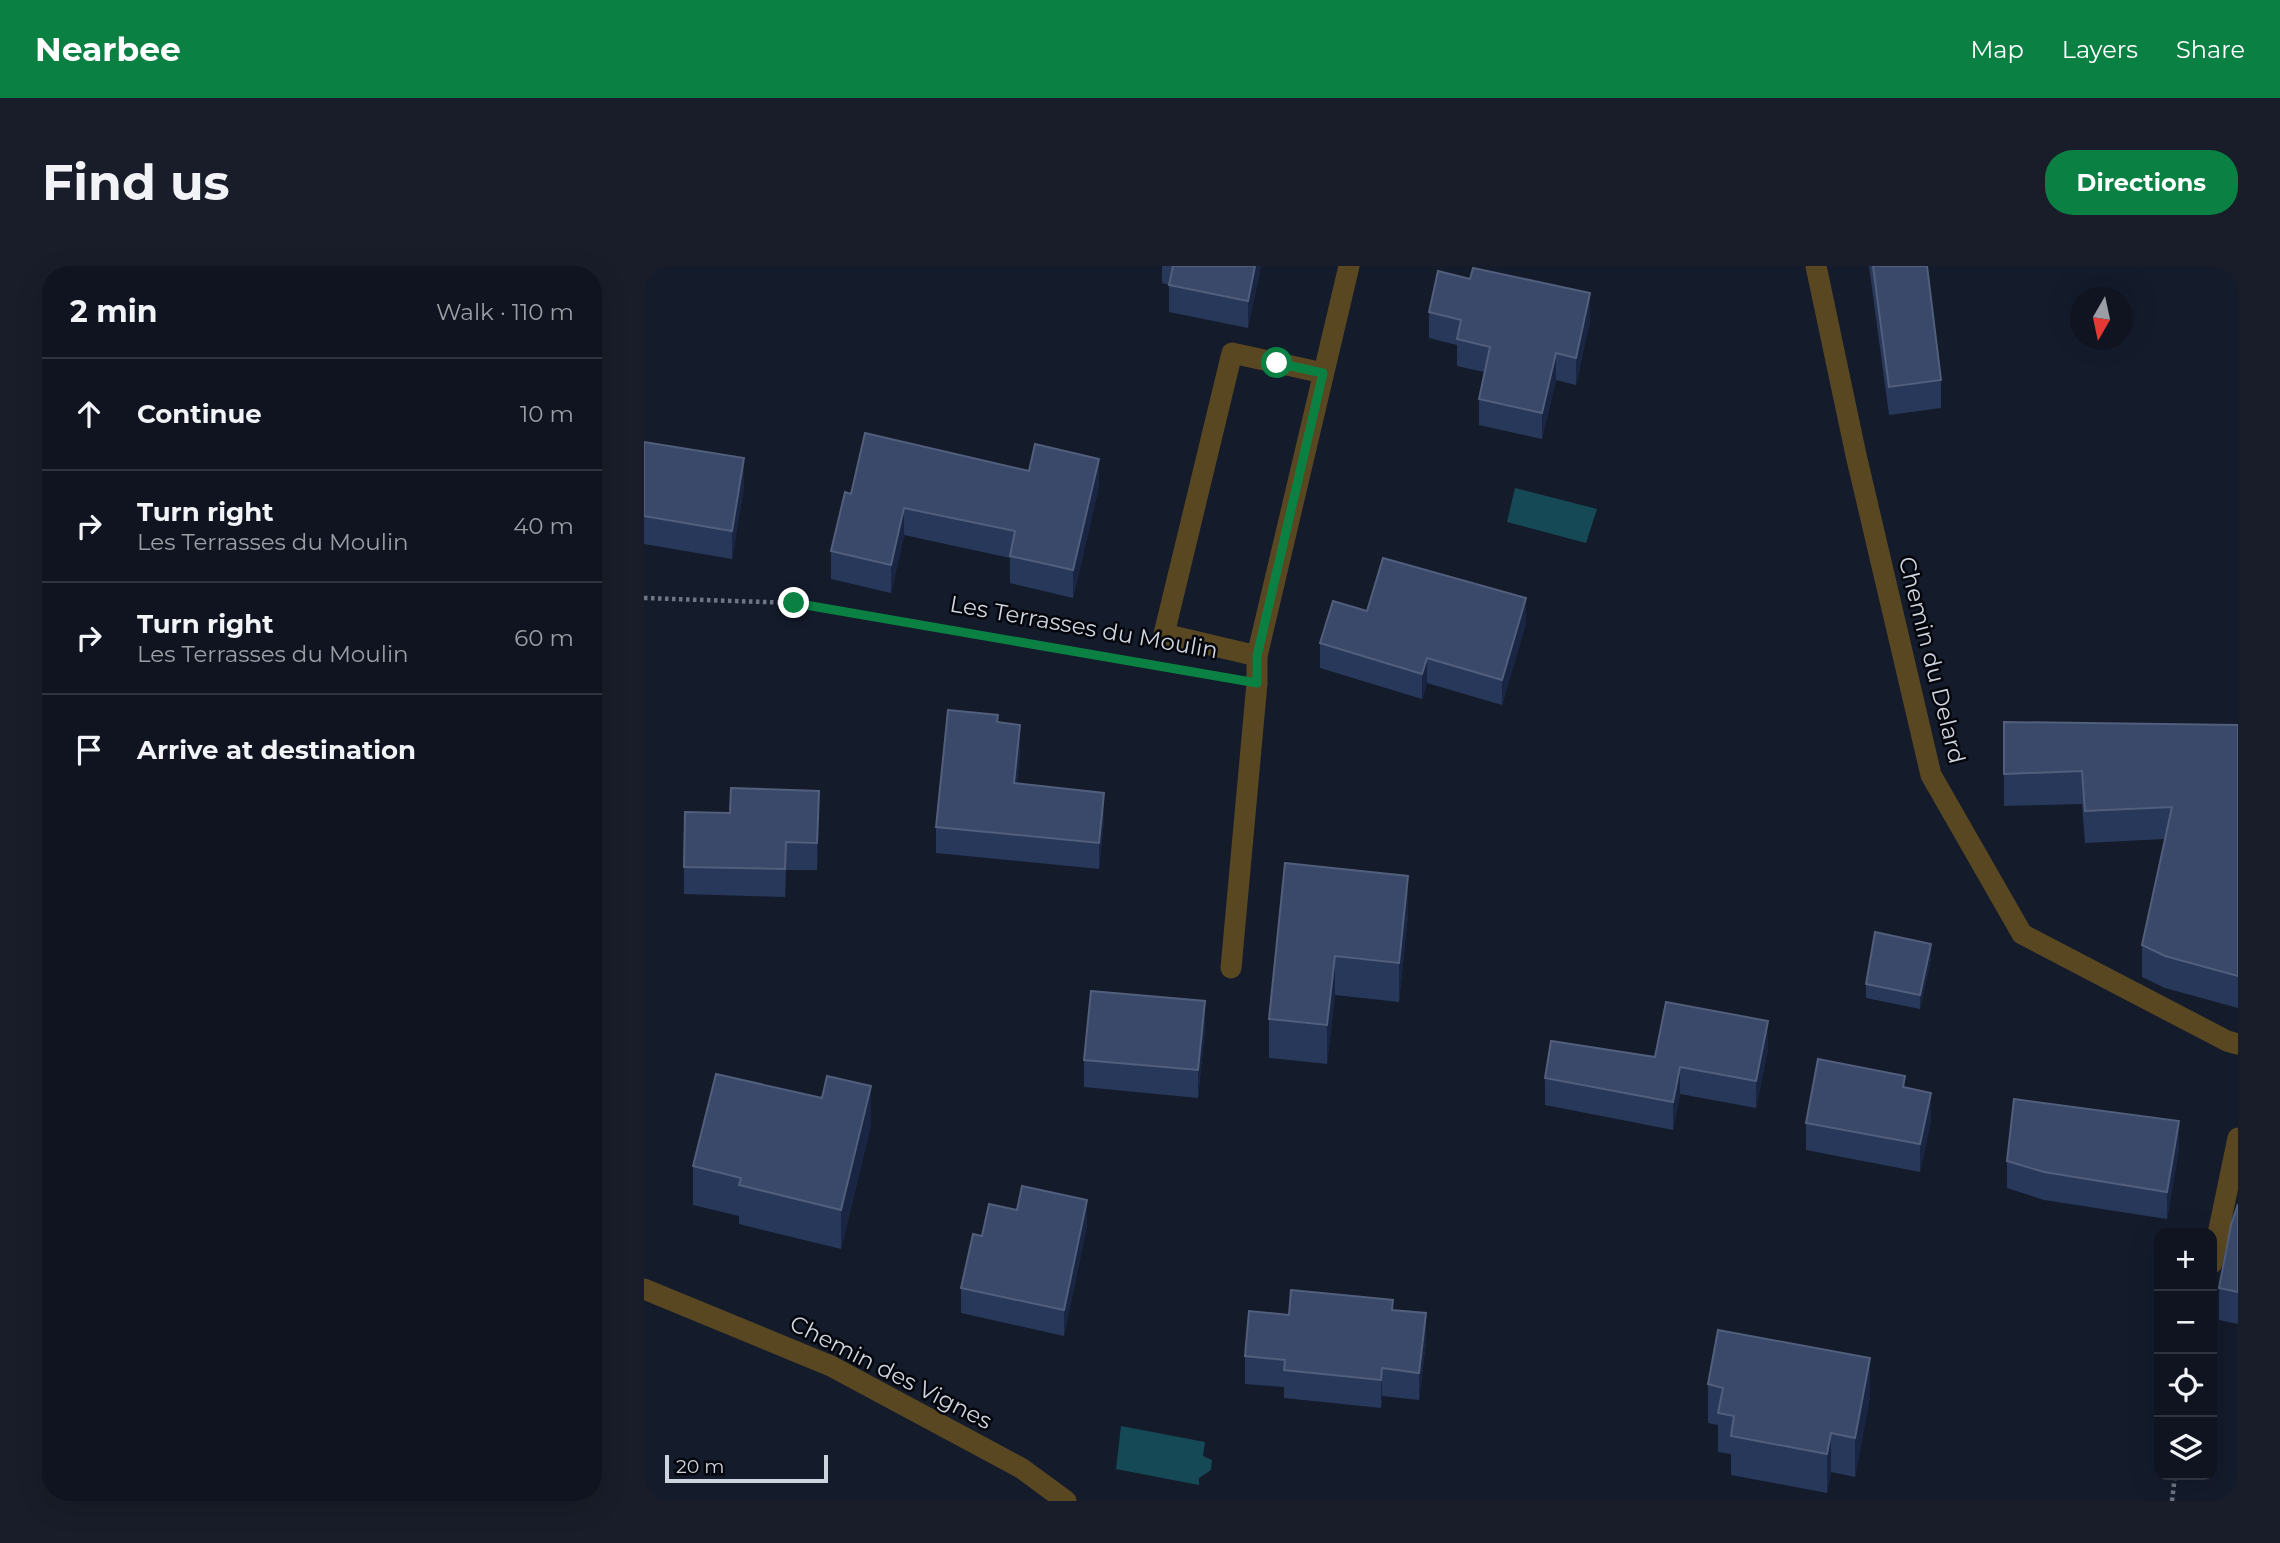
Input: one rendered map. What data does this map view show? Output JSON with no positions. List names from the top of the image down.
{
  "streets": {
    "street": ["Chemin du Delard", "Chemin des Vignes"],
    "path": ["Les Terrasses du Moulin"]
  },
  "scale_bar": "20 m",
  "north": "bottom",
  "page": {
    "header": "Nearbee",
    "nav": ["Map", "Layers", "Share"],
    "buttons": "Directions",
    "title": "Find us",
    "heading": ["2 min", "Walk · 110 m"],
    "list": [
      ["Continue", "10 m"],
      ["Turn right", "Les Terrasses du Moulin", "40 m"],
      ["Turn right", "Les Terrasses du Moulin", "60 m"],
      "Arrive at destination"
    ],
    "map_buttons": ["+", "−"],
    "scale": "20 m"
  }
}
